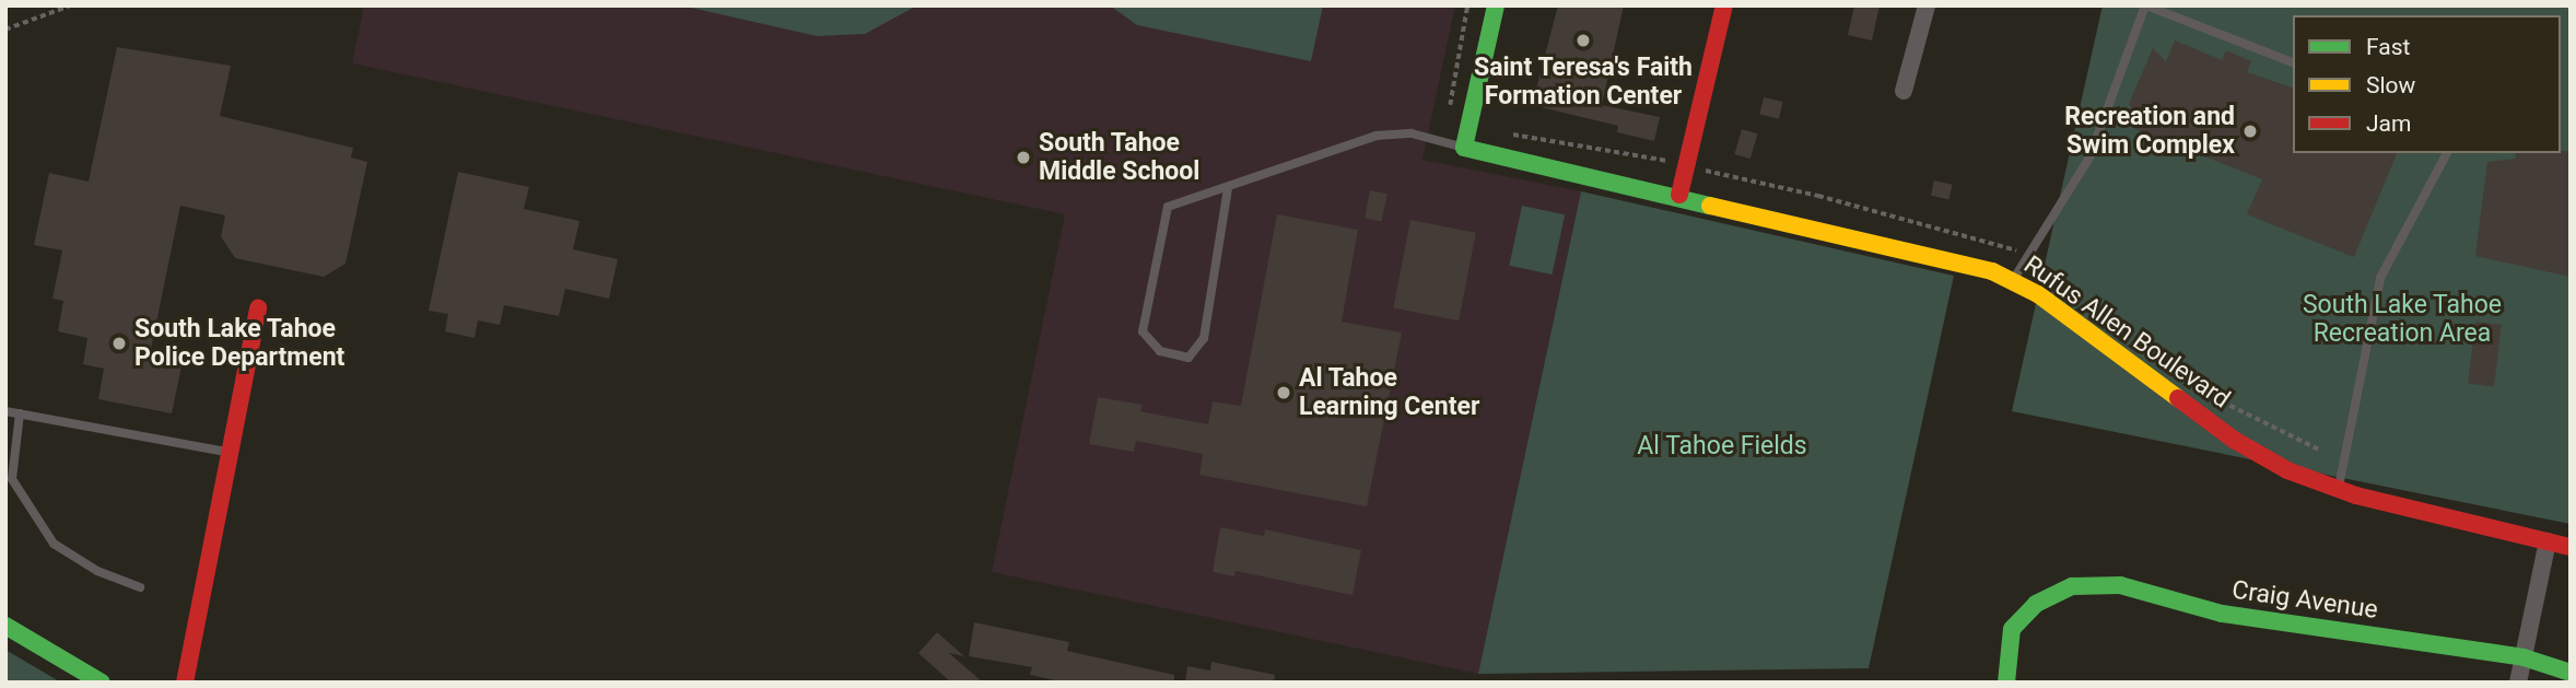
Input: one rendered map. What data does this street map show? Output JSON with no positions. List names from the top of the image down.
{
  "streets": {
    "street": ["Rufus Allen Boulevard", "Craig Avenue"]
  },
  "parks": ["South Lake Tahoe Recreation Area", "Al Tahoe Fields"],
  "places": [
    "Saint Teresa's Faith Formation Center",
    "Recreation and Swim Complex",
    "South Tahoe Middle School",
    "South Lake Tahoe Police Department",
    "Al Tahoe Learning Center"
  ],
  "legend": ["Fast", "Slow", "Jam"]
}
